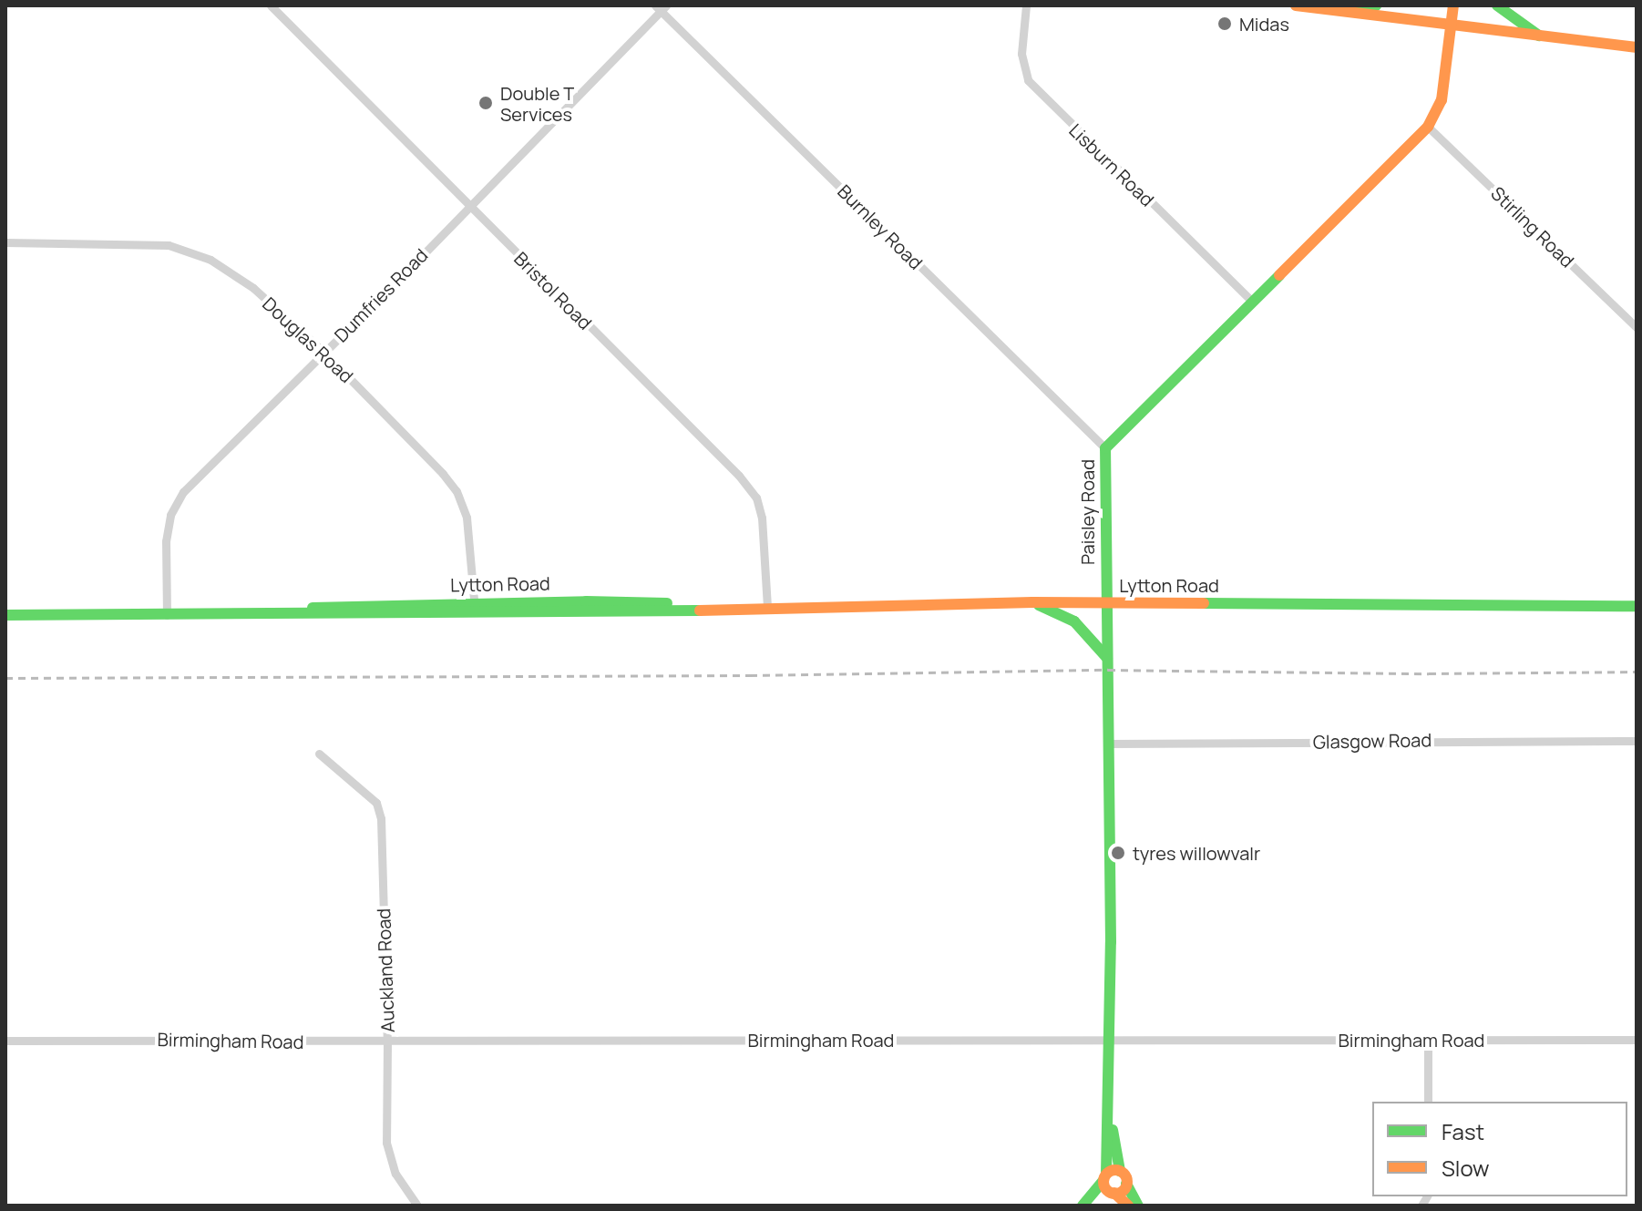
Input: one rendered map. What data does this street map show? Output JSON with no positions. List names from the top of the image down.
{
  "streets": {
    "main road": ["Paisley Road", "Lytton Road"],
    "street": [
      "Lisburn Road",
      "Burnley Road",
      "Stirling Road",
      "Bristol Road",
      "Dumfries Road",
      "Douglas Road",
      "Glasgow Road",
      "Auckland Road",
      "Birmingham Road"
    ]
  },
  "crossings": [
    ["Lisburn Road", "Paisley Road"],
    ["Burnley Road", "Dumfries Road"],
    ["Burnley Road", "Paisley Road"],
    ["Stirling Road", "Paisley Road"],
    ["Bristol Road", "Dumfries Road"],
    ["Bristol Road", "Lytton Road"],
    ["Dumfries Road", "Douglas Road"],
    ["Dumfries Road", "Lytton Road"],
    ["Douglas Road", "Lytton Road"],
    ["Paisley Road", "Lytton Road"],
    ["Paisley Road", "Glasgow Road"],
    ["Paisley Road", "Birmingham Road"],
    ["Auckland Road", "Birmingham Road"]
  ],
  "places": ["Midas", "Double T Services", "tyres willowvalr"],
  "legend": ["Fast", "Slow"]
}
